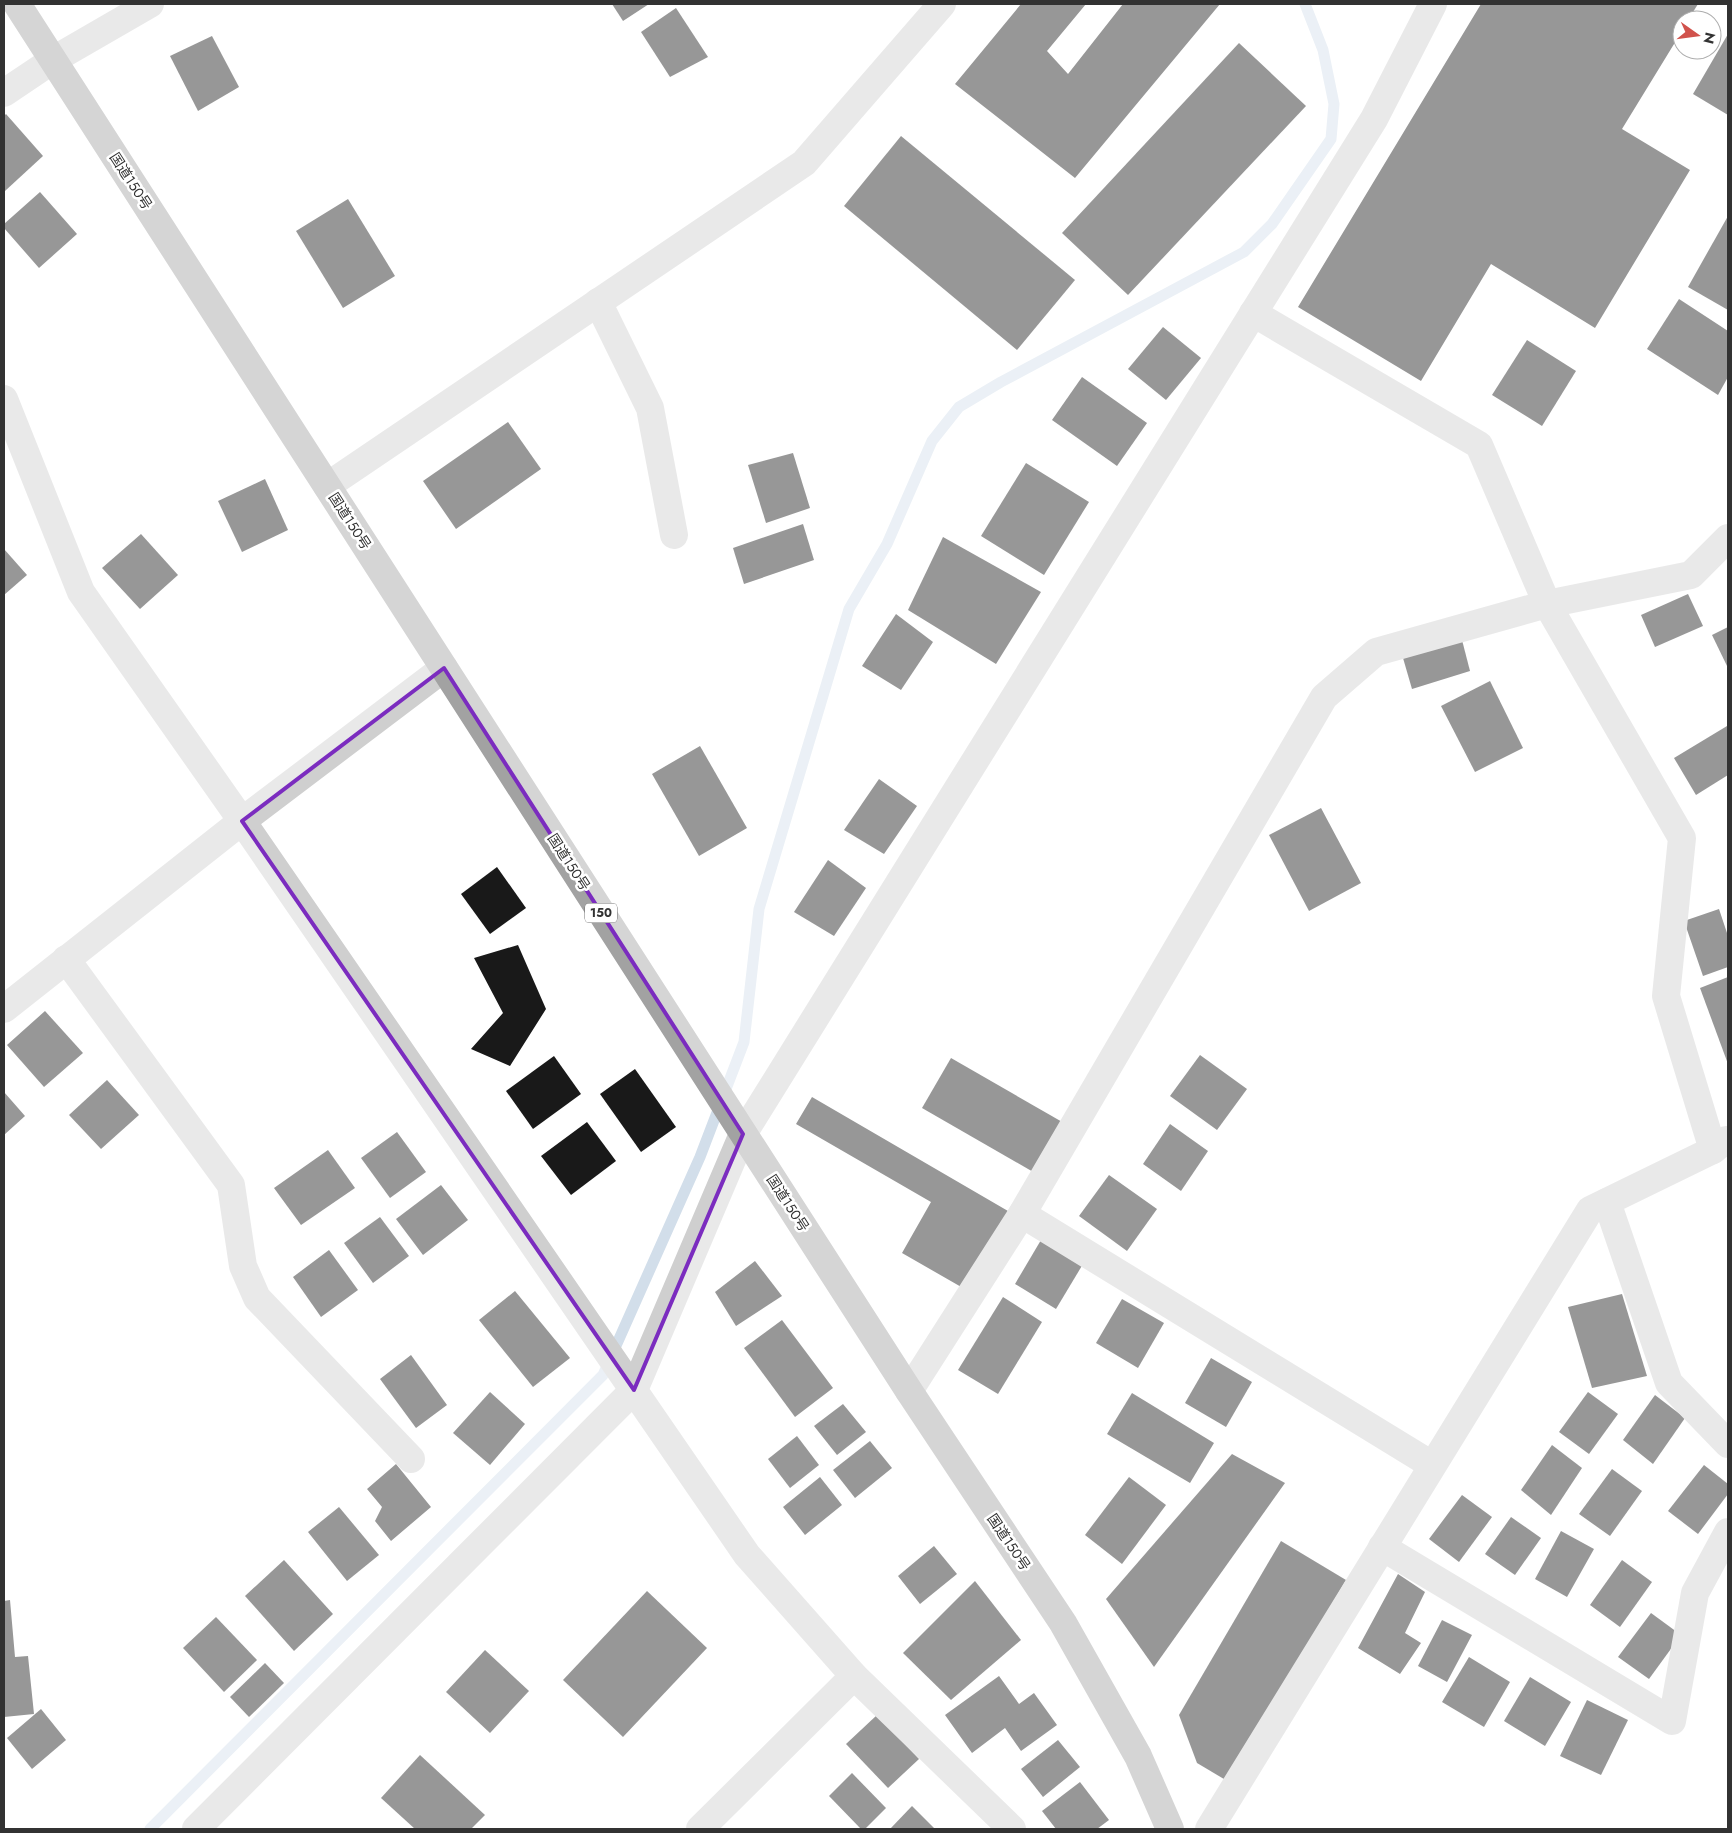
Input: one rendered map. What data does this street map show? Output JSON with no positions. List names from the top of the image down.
{
  "streets": {
    "highway": ["国道150号", "150"]
  },
  "north": "right"
}
